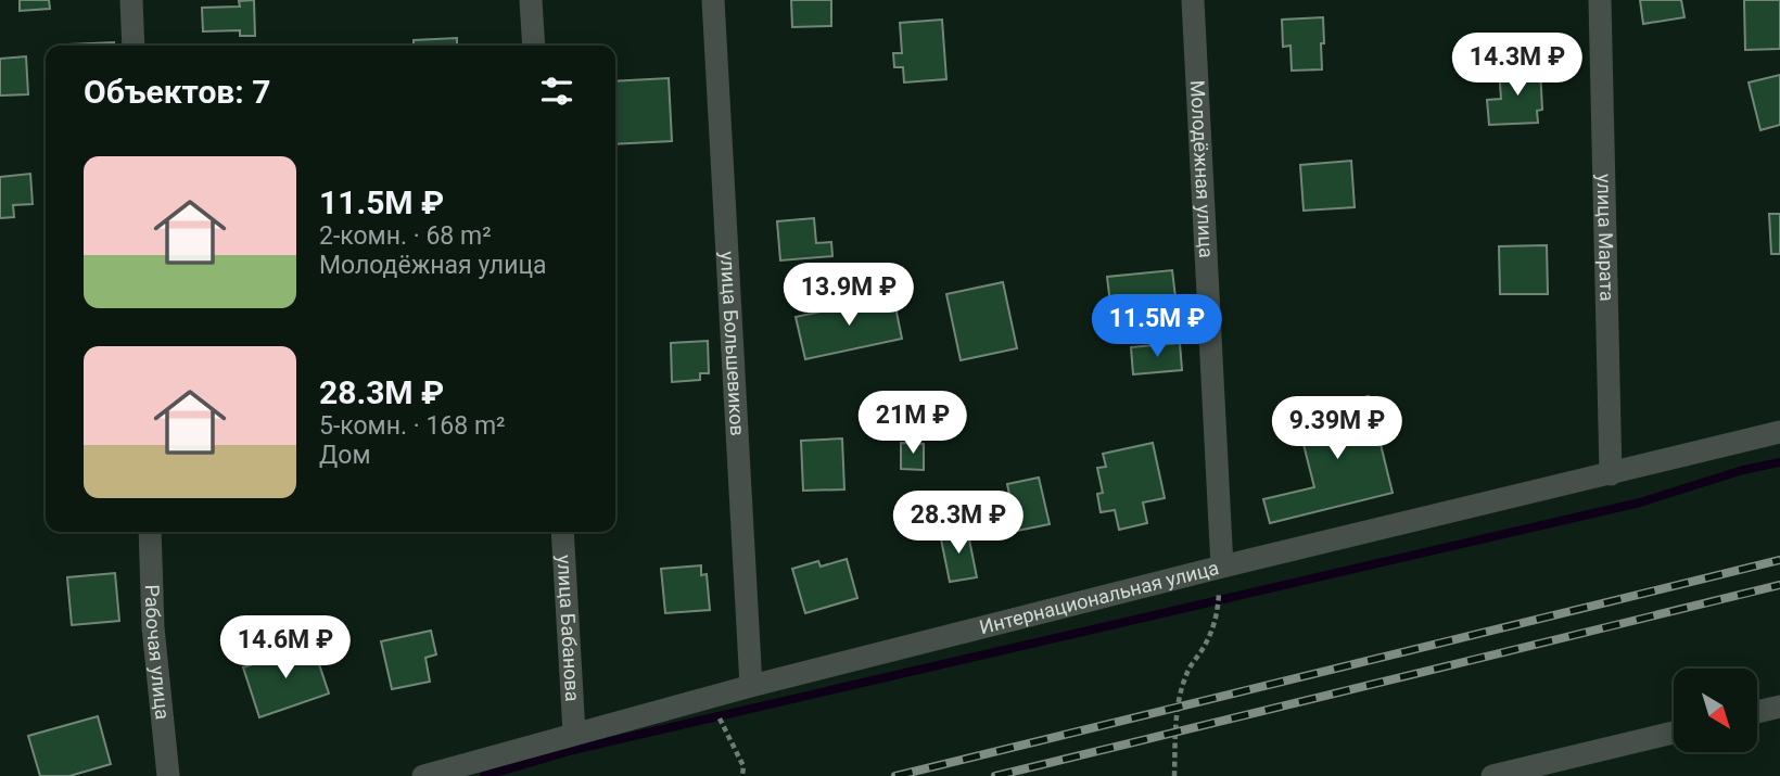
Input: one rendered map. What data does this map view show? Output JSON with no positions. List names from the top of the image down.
{
  "streets": {
    "street": [
      "Молодёжная улица",
      "улица Марата",
      "улица Большевиков",
      "Интернациональная улица",
      "улица Бабанова",
      "Рабочая улица"
    ]
  },
  "crossings": [
    ["Молодёжная улица", "Интернациональная улица"],
    ["улица Марата", "Интернациональная улица"],
    ["улица Большевиков", "Интернациональная улица"],
    ["Интернациональная улица", "улица Бабанова"]
  ],
  "north": "bottom right",
  "page": {
    "price": [
      "14.3M ₽",
      "13.9M ₽",
      "11.5M ₽",
      "21M ₽",
      "9.39M ₽",
      "28.3M ₽",
      "14.6M ₽"
    ],
    "heading": "Объектов: 7",
    "list": [
      {
        "name": "11.5M ₽",
        "note": "2-комн. · 68 m² · Молодёжная улица"
      },
      {
        "name": "28.3M ₽",
        "note": "5-комн. · 168 m² · Дом"
      }
    ]
  }
}
